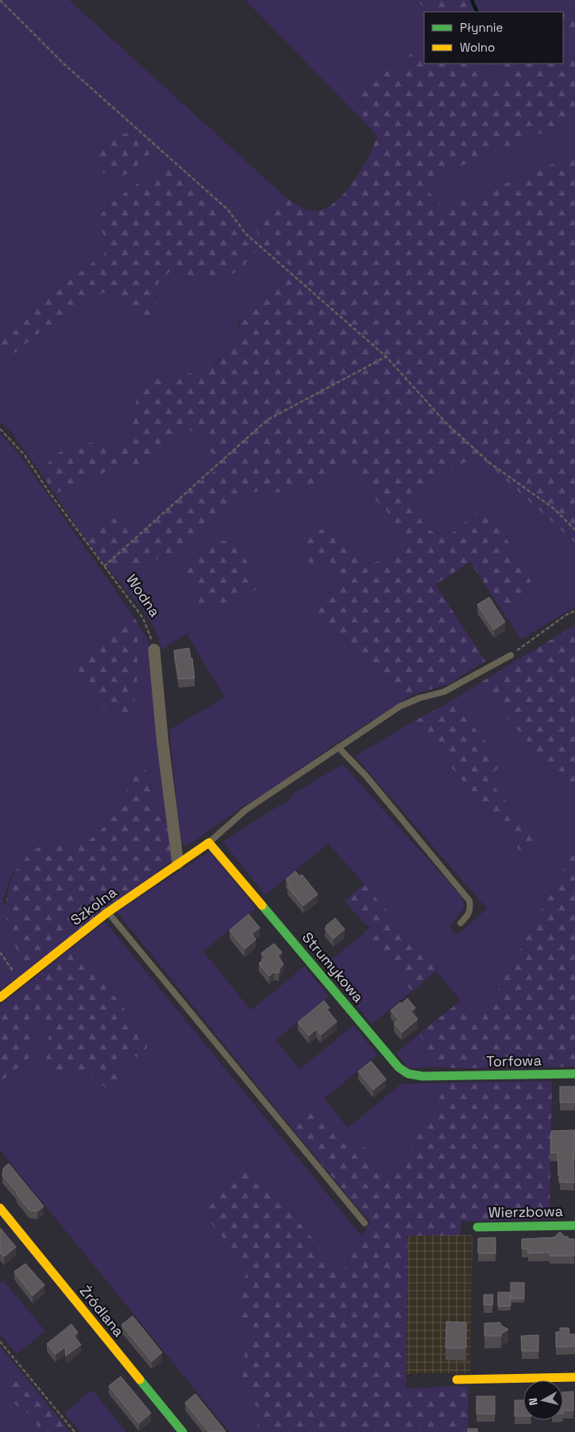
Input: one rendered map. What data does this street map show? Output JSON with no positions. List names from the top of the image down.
{
  "streets": {
    "street": [
      "Szkolna",
      "Strumykowa",
      "Torfowa",
      "Wierzbowa",
      "Źródlana"
    ],
    "path": ["Wodna"]
  },
  "crossings": [
    ["Szkolna", "Strumykowa"],
    ["Strumykowa", "Torfowa"]
  ],
  "legend": ["Płynnie", "Wolno"],
  "north": "left"
}
